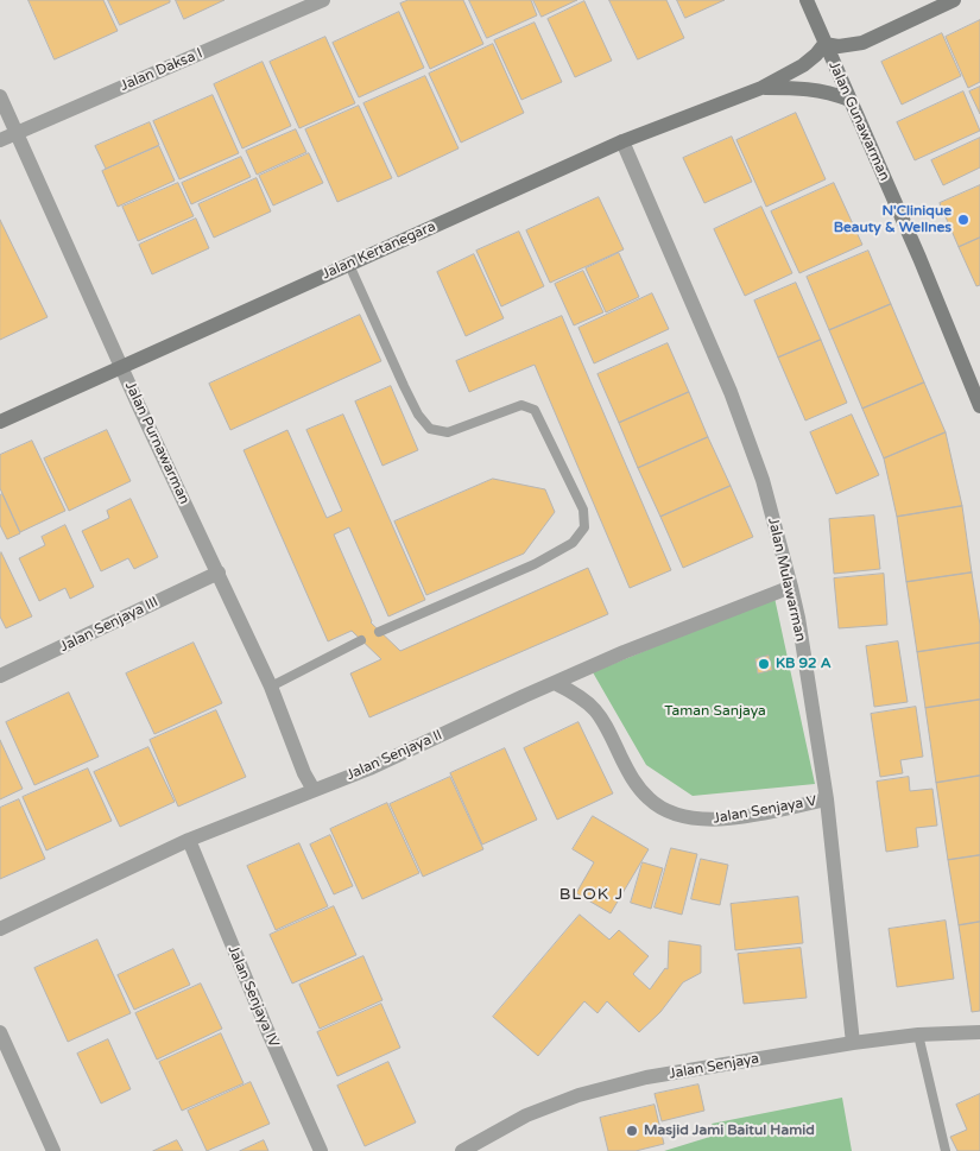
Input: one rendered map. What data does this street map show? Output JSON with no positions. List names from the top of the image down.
{
  "streets": {
    "street": [
      "Jalan Daksa I",
      "Jalan Gunawarman",
      "Jalan Kertanegara",
      "Jalan Purnawarman",
      "Jalan Mulawarman",
      "Jalan Senjaya III",
      "Jalan Senjaya II",
      "Jalan Senjaya V",
      "Jalan Senjaya IV",
      "Jalan Senjaya"
    ]
  },
  "crossings": [
    ["Jalan Daksa I", "Jalan Purnawarman"],
    ["Jalan Gunawarman", "Jalan Kertanegara"],
    ["Jalan Kertanegara", "Jalan Purnawarman"],
    ["Jalan Kertanegara", "Jalan Mulawarman"],
    ["Jalan Purnawarman", "Jalan Senjaya III"],
    ["Jalan Purnawarman", "Jalan Senjaya II"],
    ["Jalan Mulawarman", "Jalan Senjaya II"],
    ["Jalan Mulawarman", "Jalan Senjaya V"],
    ["Jalan Mulawarman", "Jalan Senjaya"],
    ["Jalan Senjaya II", "Jalan Senjaya V"],
    ["Jalan Senjaya II", "Jalan Senjaya IV"]
  ],
  "districts": ["BLOK J"],
  "parks": ["Taman Sanjaya"],
  "places": ["N'Clinique Beauty & Wellnes", "KB 92 A", "Masjid Jami Baitul Hamid"]
}
